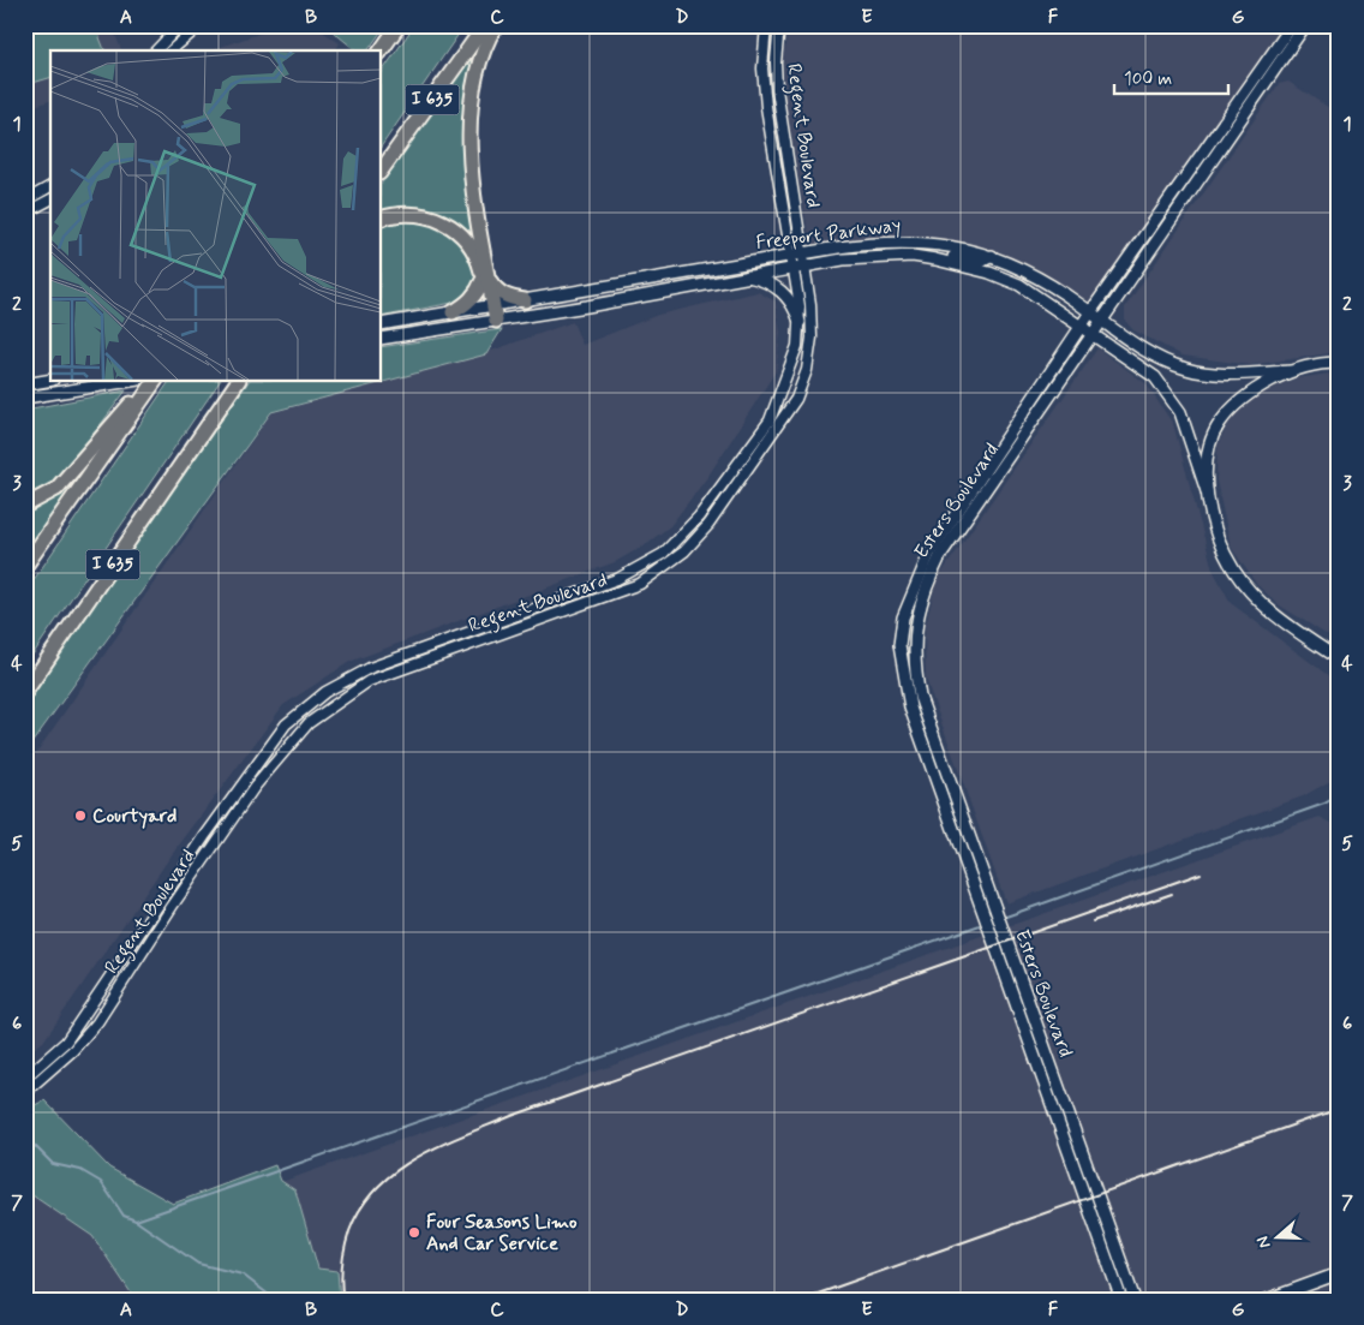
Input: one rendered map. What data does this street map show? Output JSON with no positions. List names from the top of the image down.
{
  "streets": {
    "highway": ["I 635"],
    "main road": ["Freeport Parkway", "Esters Boulevard"],
    "street": ["Regent Boulevard"]
  },
  "crossings": [
    ["Regent Boulevard", "Freeport Parkway"],
    ["Freeport Parkway", "Esters Boulevard"]
  ],
  "places": ["Courtyard", "Four Seasons Limo And Car Service"],
  "scale_bar": "100 m",
  "north": "left",
  "grid": {
    "columns": [
      "A",
      "B",
      "C",
      "D",
      "E",
      "F",
      "G"
    ],
    "rows": [
      "1",
      "2",
      "3",
      "4",
      "5",
      "6",
      "7"
    ]
  }
}
